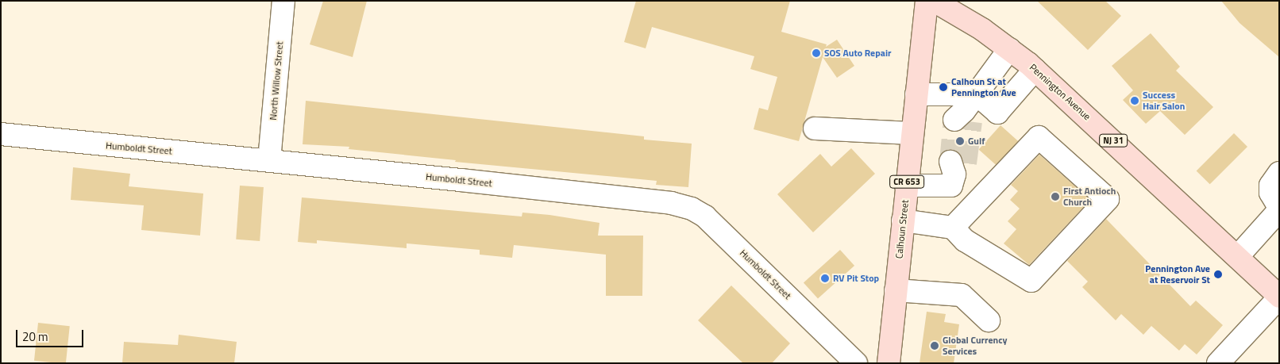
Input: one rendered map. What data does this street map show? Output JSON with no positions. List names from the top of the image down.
{
  "streets": {
    "main road": [
      "Pennington Avenue",
      "NJ 31",
      "CR 653",
      "Calhoun Street"
    ],
    "street": ["North Willow Street", "Humboldt Street"]
  },
  "crossings": [
    ["North Willow Street", "Humboldt Street"]
  ],
  "places": [
    "SOS Auto Repair",
    "Calhoun St at Pennington Ave",
    "Success Hair Salon",
    "Gulf",
    "First Antioch Church",
    "Pennington Ave at Reservoir St",
    "RV Pit Stop",
    "Global Currency Services"
  ],
  "scale_bar": "20 m"
}
